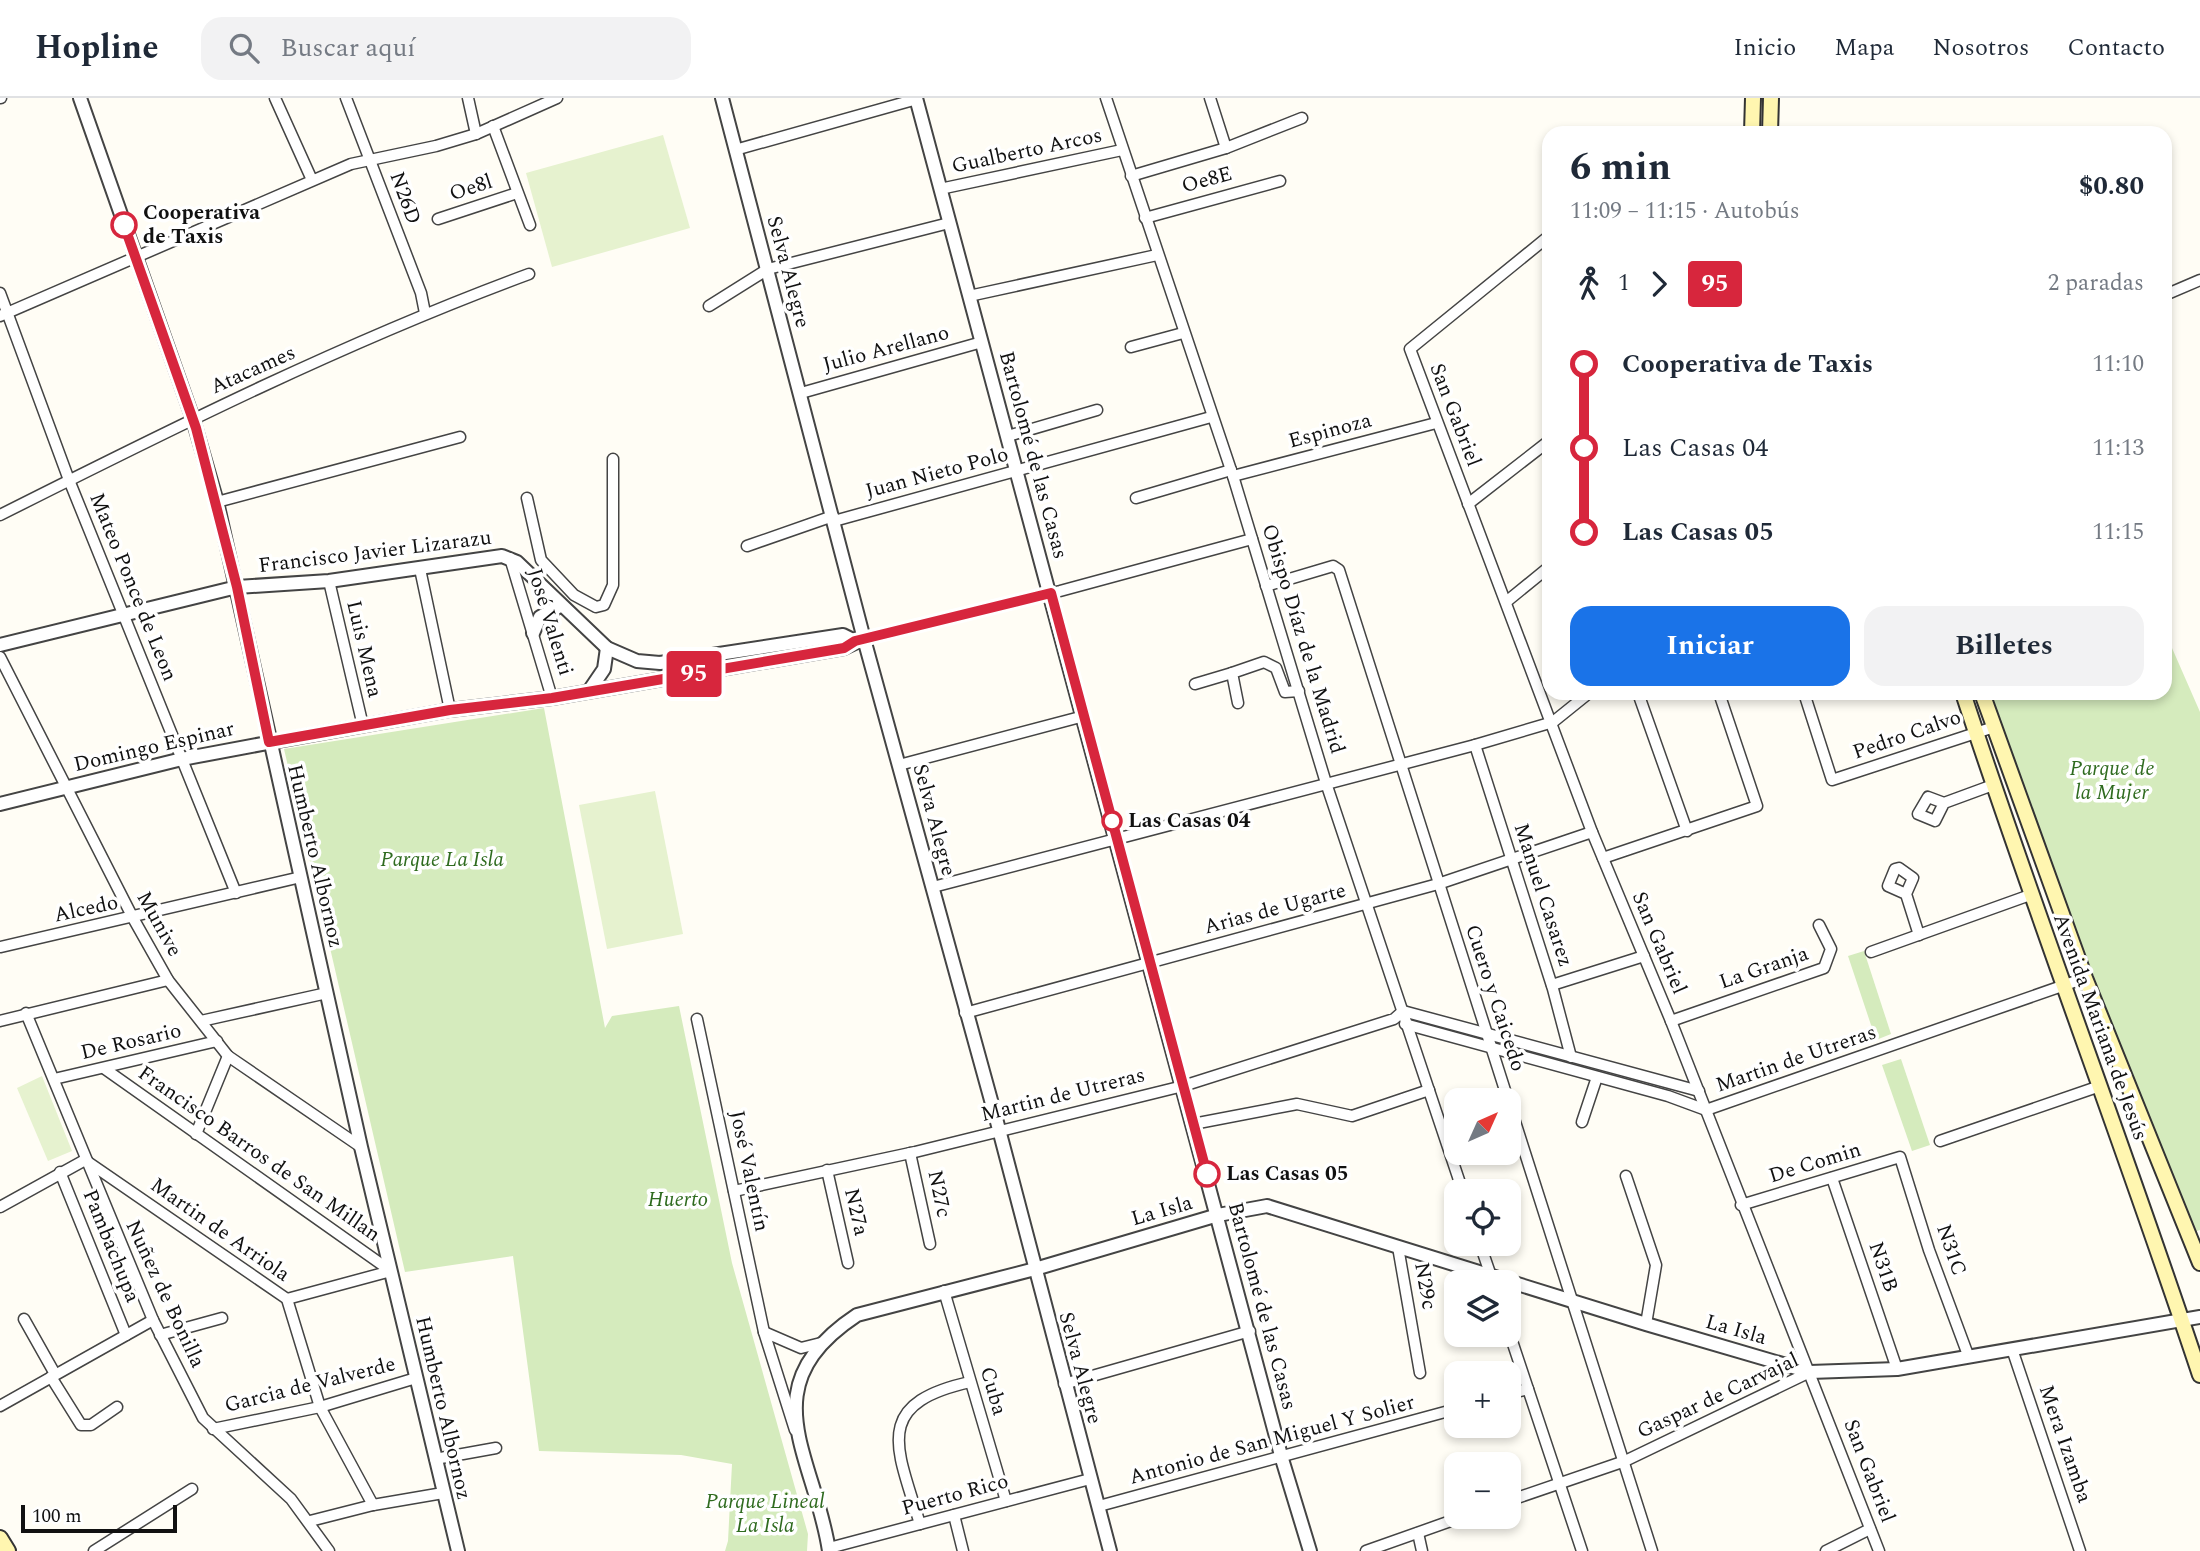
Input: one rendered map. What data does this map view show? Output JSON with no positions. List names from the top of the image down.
{
  "streets": {
    "main road": ["Avenida Mariana de Jesús"],
    "street": [
      "Gualberto Arcos",
      "Oe8E",
      "Oe8l",
      "N26D",
      "Selva Alegre",
      "Julio Arellano",
      "Atacames",
      "San Gabriel",
      "Espinoza",
      "Bartolomé de las Casas",
      "Juan Nieto Polo",
      "Francisco Javier Lizarazu",
      "Mateo Ponce de Leon",
      "José Valenti",
      "Obispo Díaz de la Madrid",
      "Luis Mena",
      "Pedro Calvo",
      "Domingo Espinar",
      "Humberto Albornoz",
      "Manuel Casarez",
      "Alcedo",
      "Arias de Ugarte",
      "Munive",
      "La Granja",
      "Cuero y Caicedo",
      "De Rosario",
      "Martin de Utreras",
      "Francisco Barros de San Millan",
      "De Comin",
      "José Valentín",
      "N27c",
      "La Isla",
      "N27a",
      "Martin de Arriola",
      "Pambachupa",
      "N31C",
      "N31B",
      "N29c",
      "Nuñez de Bonilla",
      "Garcia de Valverde",
      "Cuba",
      "Gaspar de Carvajal",
      "Antonio de San Miguel Y Solier",
      "Mera Izamba",
      "Puerto Rico"
    ]
  },
  "crossings": [
    ["Gualberto Arcos", "Bartolomé de las Casas"],
    ["Gualberto Arcos", "Obispo Díaz de la Madrid"],
    ["Oe8E", "Obispo Díaz de la Madrid"],
    ["N26D", "Atacames"],
    ["Selva Alegre", "Julio Arellano"],
    ["Selva Alegre", "Juan Nieto Polo"],
    ["Selva Alegre", "Domingo Espinar"],
    ["Selva Alegre", "Arias de Ugarte"],
    ["Selva Alegre", "Martin de Utreras"],
    ["Selva Alegre", "La Isla"],
    ["Selva Alegre", "Antonio de San Miguel Y Solier"],
    ["Selva Alegre", "Puerto Rico"],
    ["Julio Arellano", "Bartolomé de las Casas"],
    ["Atacames", "Mateo Ponce de Leon"],
    ["Atacames", "Humberto Albornoz"],
    ["San Gabriel", "Espinoza"],
    ["San Gabriel", "Arias de Ugarte"],
    ["San Gabriel", "La Granja"],
    ["San Gabriel", "Martin de Utreras"],
    ["San Gabriel", "De Comin"],
    ["San Gabriel", "La Isla"],
    ["San Gabriel", "Gaspar de Carvajal"],
    ["Espinoza", "Obispo Díaz de la Madrid"],
    ["Bartolomé de las Casas", "Juan Nieto Polo"],
    ["Bartolomé de las Casas", "Domingo Espinar"],
    ["Bartolomé de las Casas", "Arias de Ugarte"],
    ["Bartolomé de las Casas", "Martin de Utreras"],
    ["Bartolomé de las Casas", "La Isla"],
    ["Bartolomé de las Casas", "Antonio de San Miguel Y Solier"],
    ["Juan Nieto Polo", "Obispo Díaz de la Madrid"],
    ["Francisco Javier Lizarazu", "Mateo Ponce de Leon"],
    ["Francisco Javier Lizarazu", "José Valenti"],
    ["Francisco Javier Lizarazu", "Luis Mena"],
    ["Francisco Javier Lizarazu", "Domingo Espinar"],
    ["Francisco Javier Lizarazu", "Humberto Albornoz"],
    ["Mateo Ponce de Leon", "Domingo Espinar"],
    ["Mateo Ponce de Leon", "Alcedo"],
    ["José Valenti", "Domingo Espinar"],
    ["Obispo Díaz de la Madrid", "Domingo Espinar"],
    ["Obispo Díaz de la Madrid", "Arias de Ugarte"],
    ["Obispo Díaz de la Madrid", "Cuero y Caicedo"],
    ["Obispo Díaz de la Madrid", "Martin de Utreras"],
    ["Luis Mena", "Domingo Espinar"],
    ["Pedro Calvo", "Avenida Mariana de Jesús"],
    ["Domingo Espinar", "Humberto Albornoz"],
    ["Domingo Espinar", "Munive"],
    ["Humberto Albornoz", "Alcedo"],
    ["Humberto Albornoz", "Munive"],
    ["Humberto Albornoz", "De Rosario"],
    ["Humberto Albornoz", "Francisco Barros de San Millan"],
    ["Humberto Albornoz", "Garcia de Valverde"],
    ["Manuel Casarez", "Arias de Ugarte"],
    ["Manuel Casarez", "Martin de Utreras"],
    ["Alcedo", "Munive"],
    ["Arias de Ugarte", "Cuero y Caicedo"],
    ["Munive", "De Rosario"],
    ["Cuero y Caicedo", "Martin de Utreras"],
    ["Cuero y Caicedo", "La Isla"],
    ["Cuero y Caicedo", "Gaspar de Carvajal"],
    ["Avenida Mariana de Jesús", "Martin de Utreras"],
    ["Avenida Mariana de Jesús", "Gaspar de Carvajal"],
    ["De Rosario", "Francisco Barros de San Millan"],
    ["De Rosario", "Nuñez de Bonilla"],
    ["Martin de Utreras", "José Valentín"],
    ["Martin de Utreras", "N27c"],
    ["Martin de Utreras", "N27a"],
    ["De Comin", "N31C"],
    ["De Comin", "N31B"],
    ["José Valentín", "La Isla"],
    ["La Isla", "N29c"],
    ["La Isla", "Cuba"],
    ["La Isla", "Gaspar de Carvajal"],
    ["La Isla", "Puerto Rico"],
    ["Martin de Arriola", "Nuñez de Bonilla"],
    ["Martin de Arriola", "Garcia de Valverde"],
    ["N31C", "Gaspar de Carvajal"],
    ["N31B", "Gaspar de Carvajal"],
    ["Nuñez de Bonilla", "Garcia de Valverde"],
    ["Cuba", "Puerto Rico"],
    ["Gaspar de Carvajal", "Mera Izamba"]
  ],
  "parks": [
    "Parque de la Mujer",
    "Parque La Isla",
    "Huerto",
    "Parque Lineal La Isla"
  ],
  "places": ["Cooperativa de Taxis", "Las Casas 04", "Las Casas 05"],
  "lines": ["bus line 95"],
  "scale_bar": "100 m",
  "north": "top right",
  "page": {
    "header": "Hopline",
    "search": "Buscar aquí",
    "nav": [
      "Inicio",
      "Mapa",
      "Nosotros",
      "Contacto"
    ],
    "on_map": "95",
    "heading": ["6 min", "11:09 – 11:15 · Autobús", "$0.80"],
    "legs": ["1", "95", "2 paradas"],
    "list": [
      {
        "name": "Cooperativa de Taxis",
        "value": "11:10"
      },
      {
        "name": "Las Casas 04",
        "value": "11:13"
      },
      {
        "name": "Las Casas 05",
        "value": "11:15"
      }
    ],
    "buttons": ["Iniciar", "Billetes"],
    "map_buttons": ["+", "−"],
    "scale": "100 m"
  }
}
